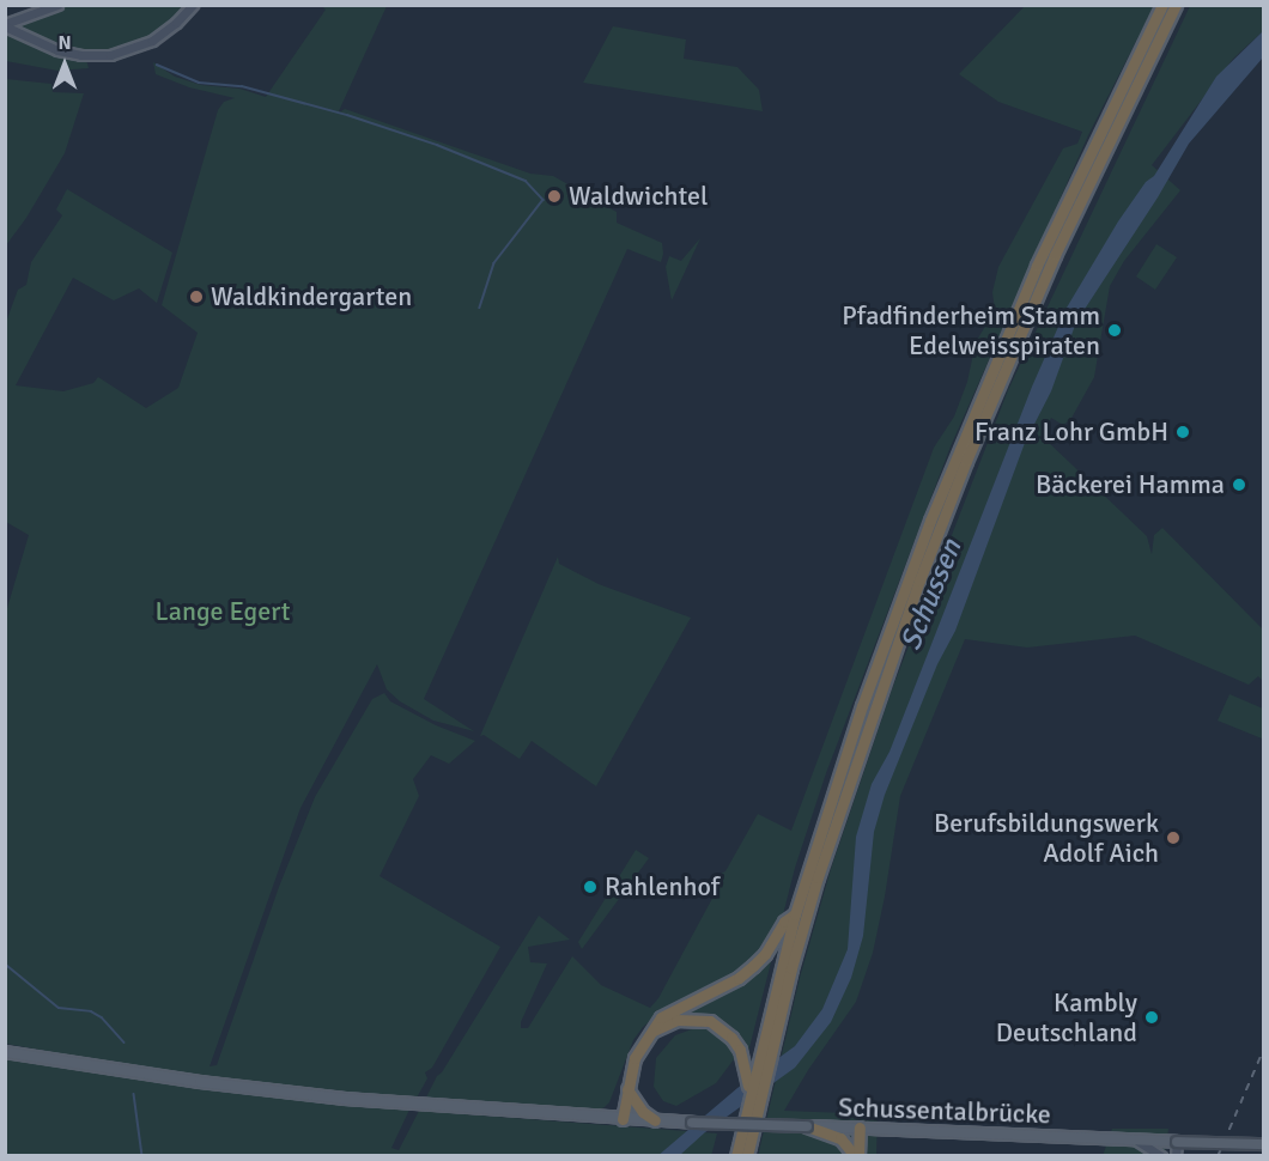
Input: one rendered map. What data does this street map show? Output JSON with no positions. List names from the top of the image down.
{
  "streets": {
    "main road": ["Schussentalbrücke"]
  },
  "water": ["Schussen"],
  "parks": ["Lange Egert"],
  "places": [
    "Waldwichtel",
    "Waldkindergarten",
    "Pfadfinderheim Stamm Edelweisspiraten",
    "Franz Lohr GmbH",
    "Bäckerei Hamma",
    "Berufsbildungswerk Adolf Aich",
    "Rahlenhof",
    "Kambly Deutschland"
  ],
  "north": "top"
}
